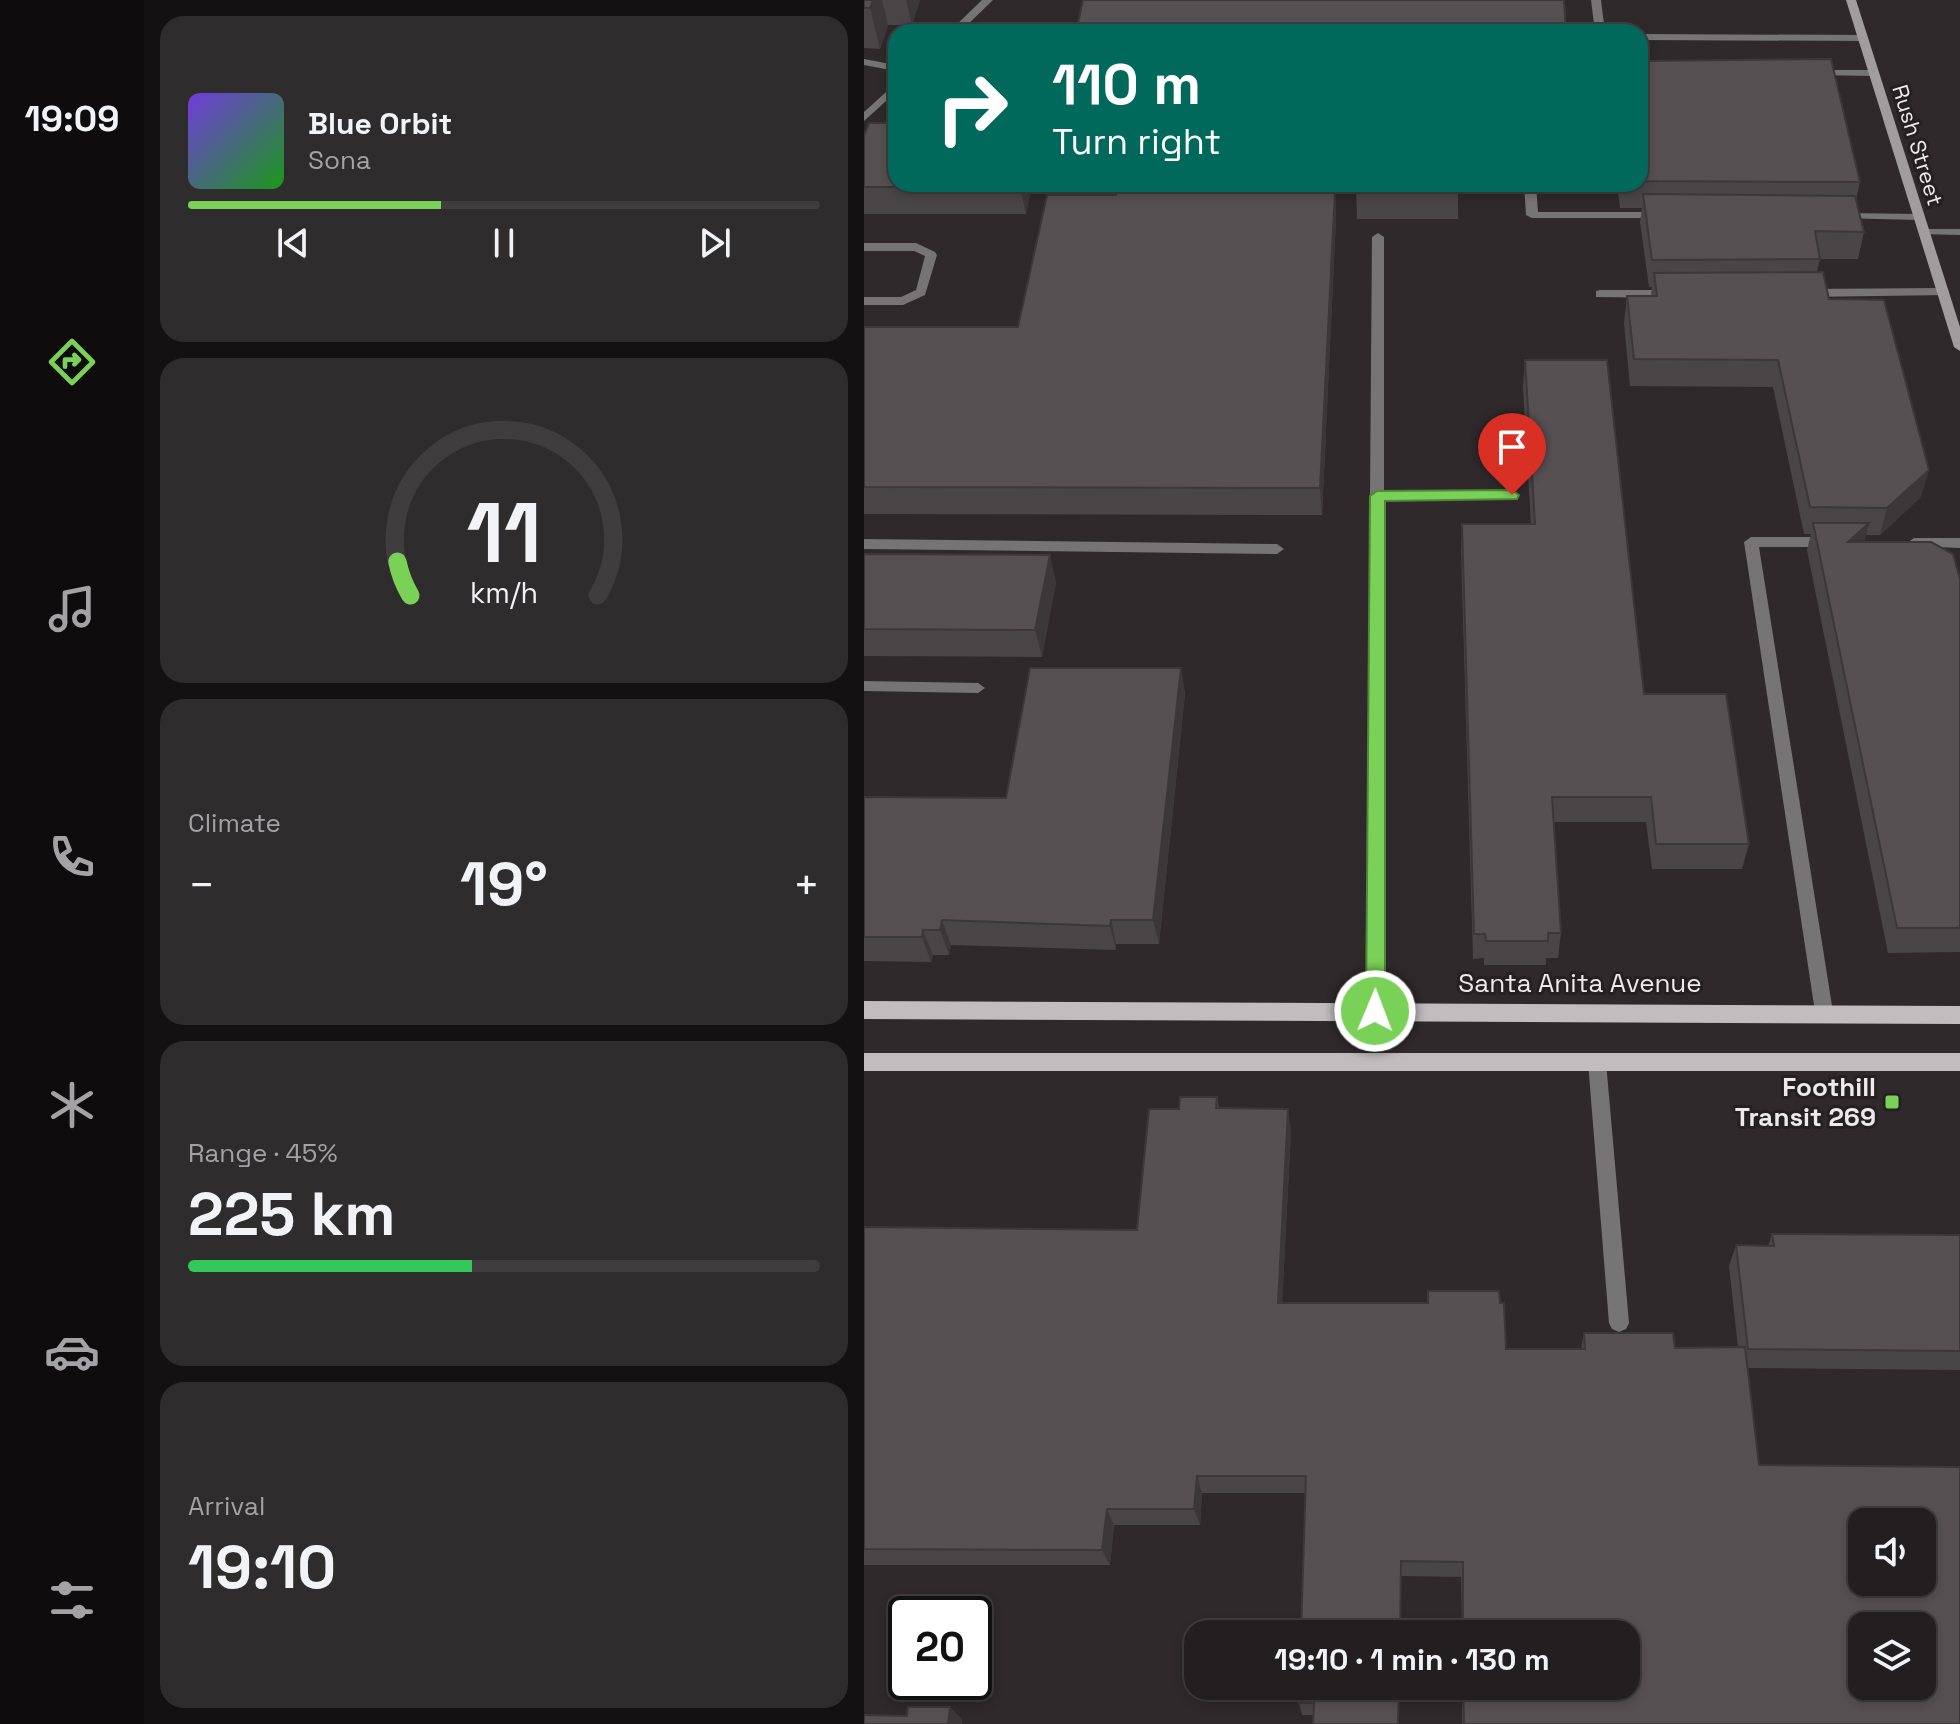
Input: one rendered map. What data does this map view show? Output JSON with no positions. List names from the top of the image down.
{
  "streets": {
    "main road": ["Santa Anita Avenue"],
    "street": ["Rush Street"]
  },
  "places": {
    "transit": ["Foothill Transit 269"]
  },
  "page": {
    "tabs": "19:09",
    "turn": ["110 m", "Turn right"],
    "song": ["Blue Orbit", "Sona"],
    "tile": [
      "Climate",
      ["Range · 45%", "225 km"],
      ["Arrival", "19:10"]
    ],
    "heat": ["−", "19°", "+"],
    "limit": "20",
    "trip": "19:10 · 1 min · 130 m",
    "gauge": ["11", "km/h"]
  }
}
